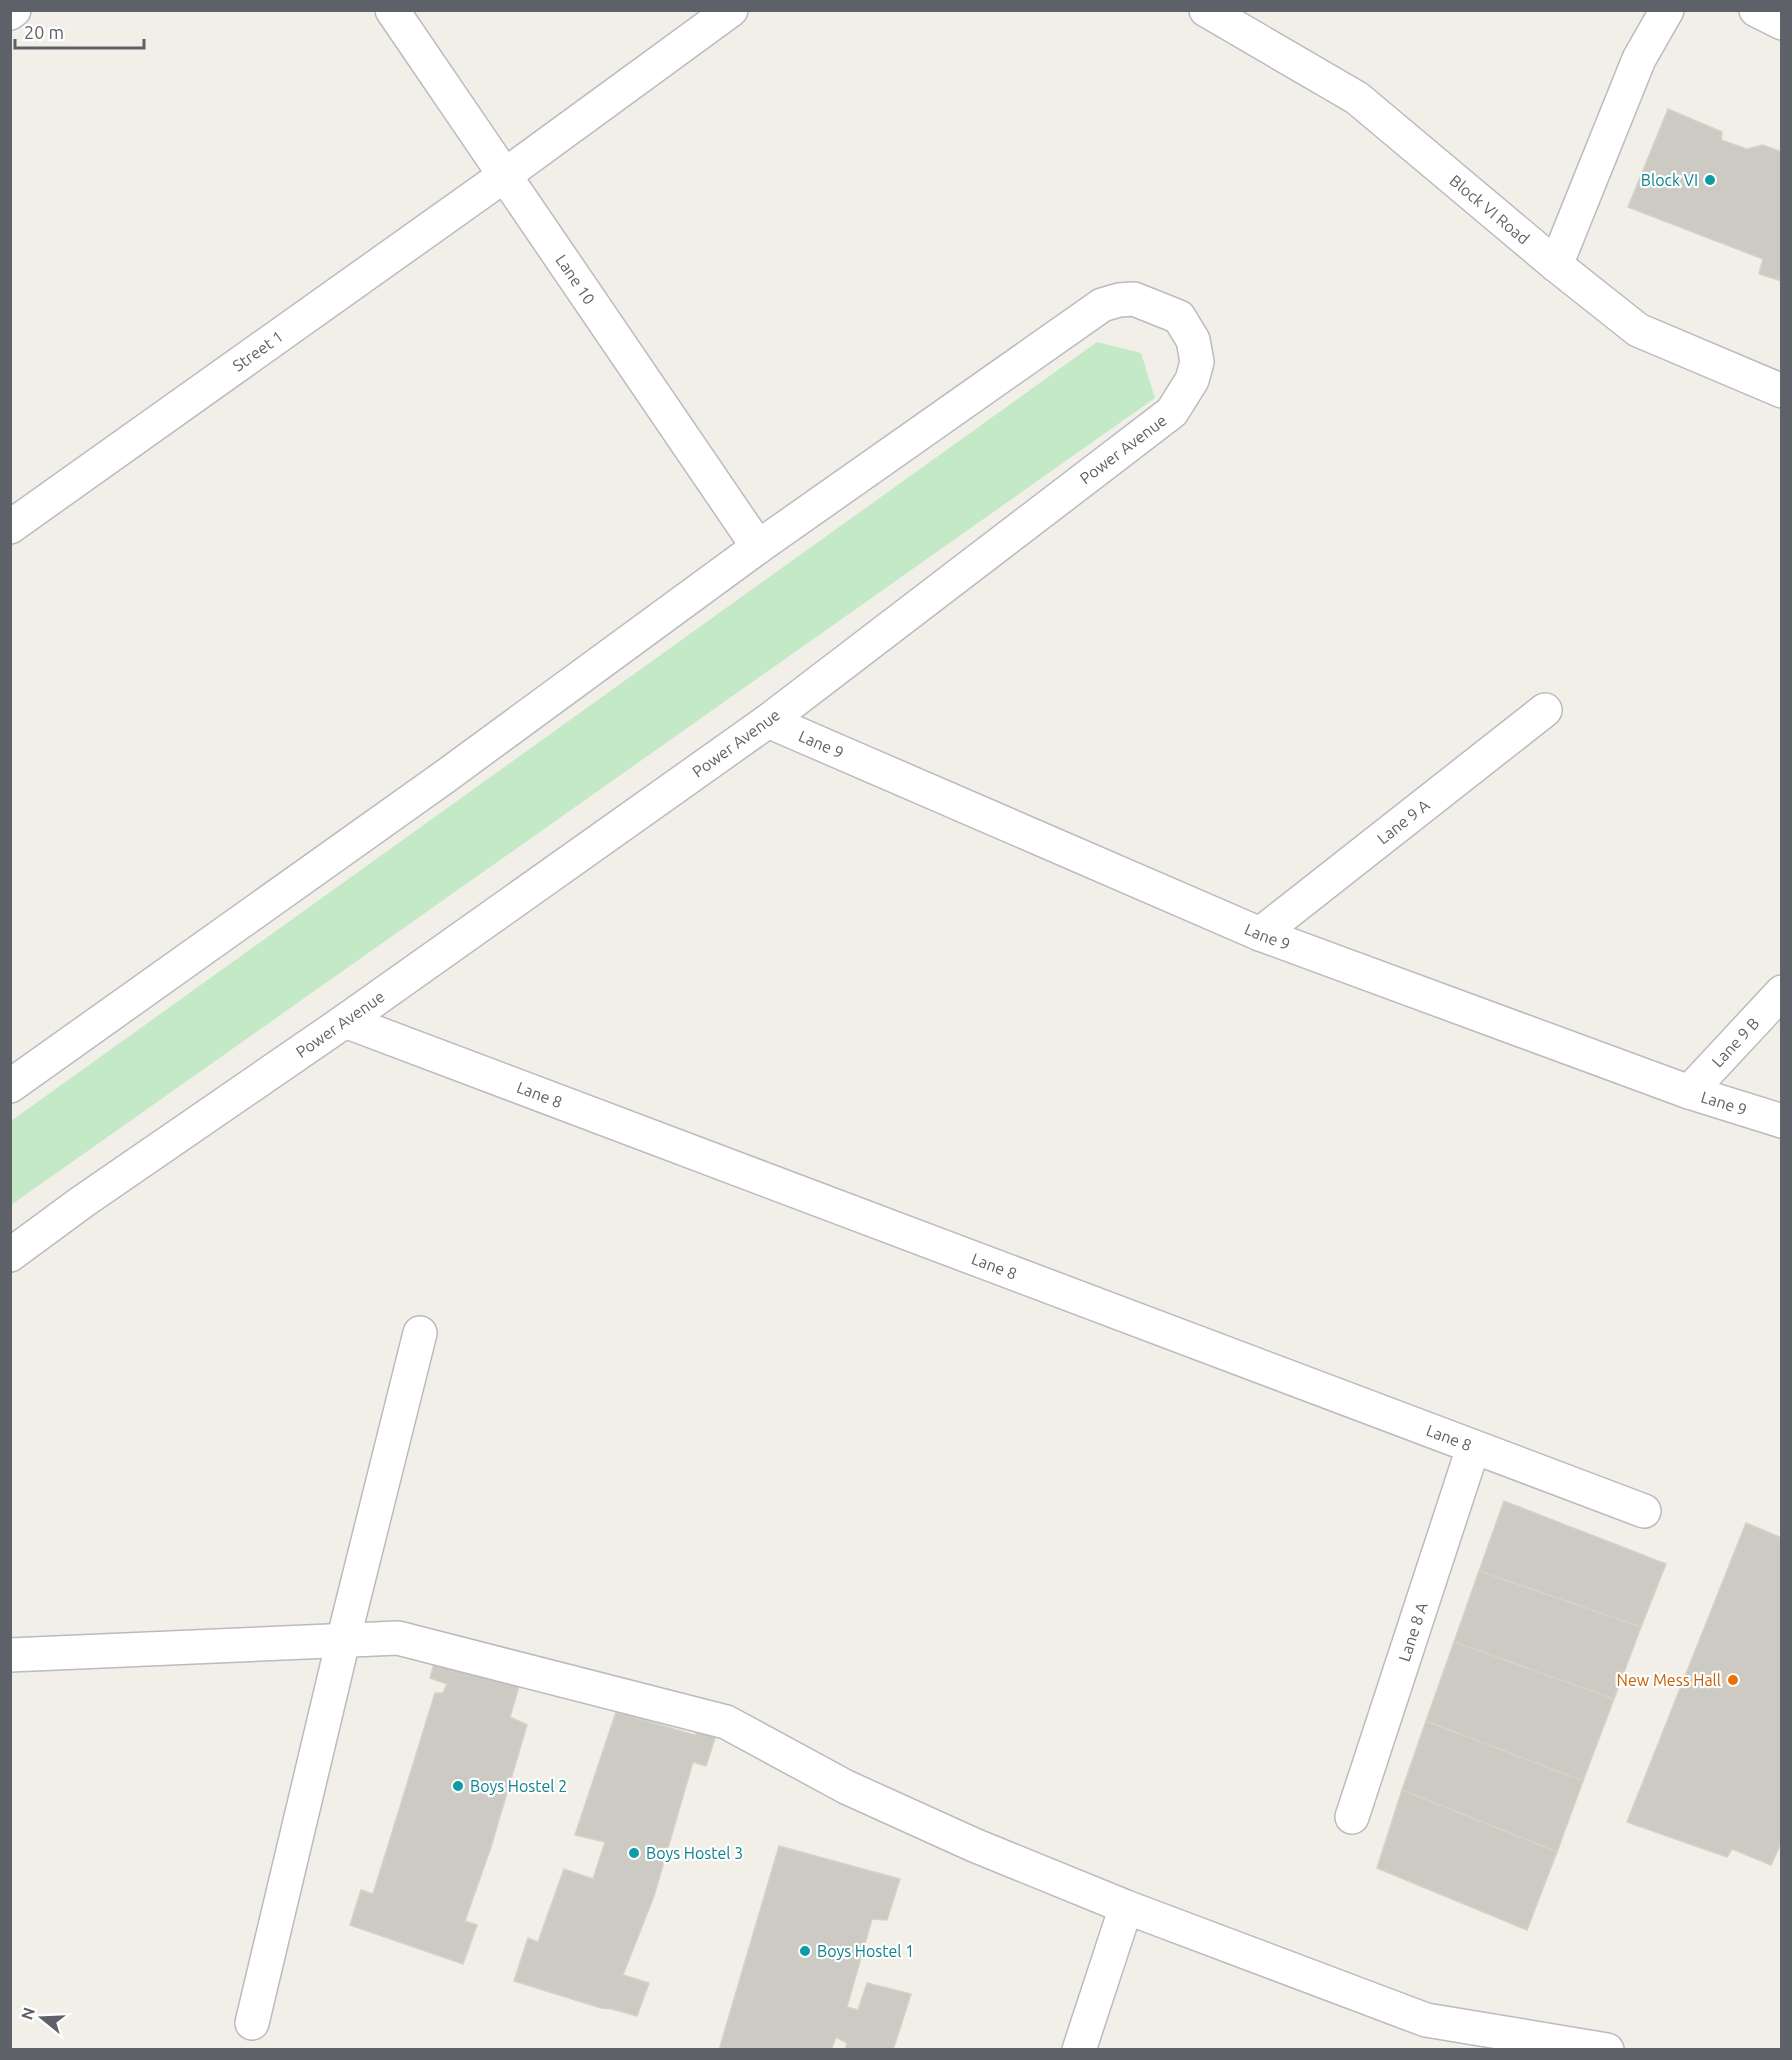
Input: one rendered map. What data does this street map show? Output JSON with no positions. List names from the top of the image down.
{
  "streets": {
    "street": [
      "Block VI Road",
      "Lane 10",
      "Street 1",
      "Power Avenue",
      "Lane 9",
      "Lane 9 A",
      "Lane 9 B",
      "Lane 8",
      "Lane 8 A"
    ]
  },
  "crossings": [
    ["Lane 10", "Street 1"],
    ["Lane 10", "Power Avenue"],
    ["Power Avenue", "Lane 9"],
    ["Power Avenue", "Lane 8"],
    ["Lane 9", "Lane 9 A"],
    ["Lane 9", "Lane 9 B"],
    ["Lane 8", "Lane 8 A"]
  ],
  "places": [
    "Block VI",
    "New Mess Hall",
    "Boys Hostel 2",
    "Boys Hostel 3",
    "Boys Hostel 1"
  ],
  "scale_bar": "20 m",
  "north": "left"
}
